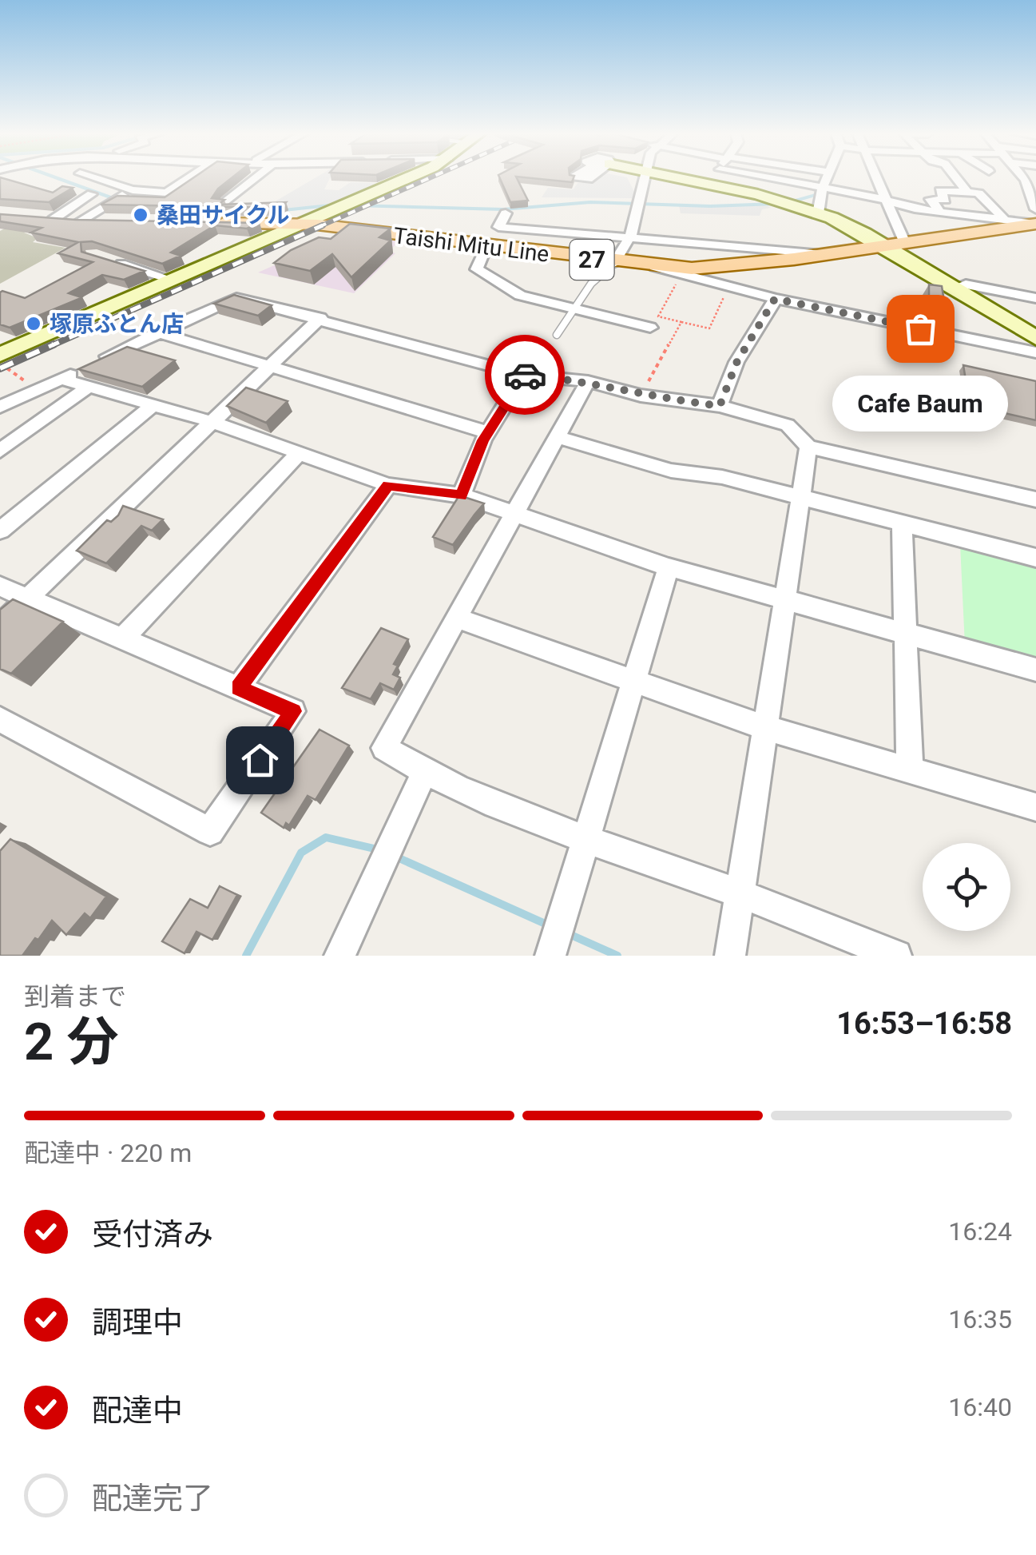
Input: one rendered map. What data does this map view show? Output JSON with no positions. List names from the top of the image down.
{
  "streets": {
    "main road": ["Taishi Mitu Line", "27"]
  },
  "places": ["桑田サイクル", "塚原ふとん店", "Cafe Baum"],
  "page": {
    "bubble": "Cafe Baum",
    "heading": ["2 分", "到着まで", "16:53–16:58"],
    "bar": "配達中 · 220 m",
    "list": [
      ["受付済み", "16:24"],
      ["調理中", "16:35"],
      ["配達中", "16:40"],
      "配達完了"
    ]
  }
}
